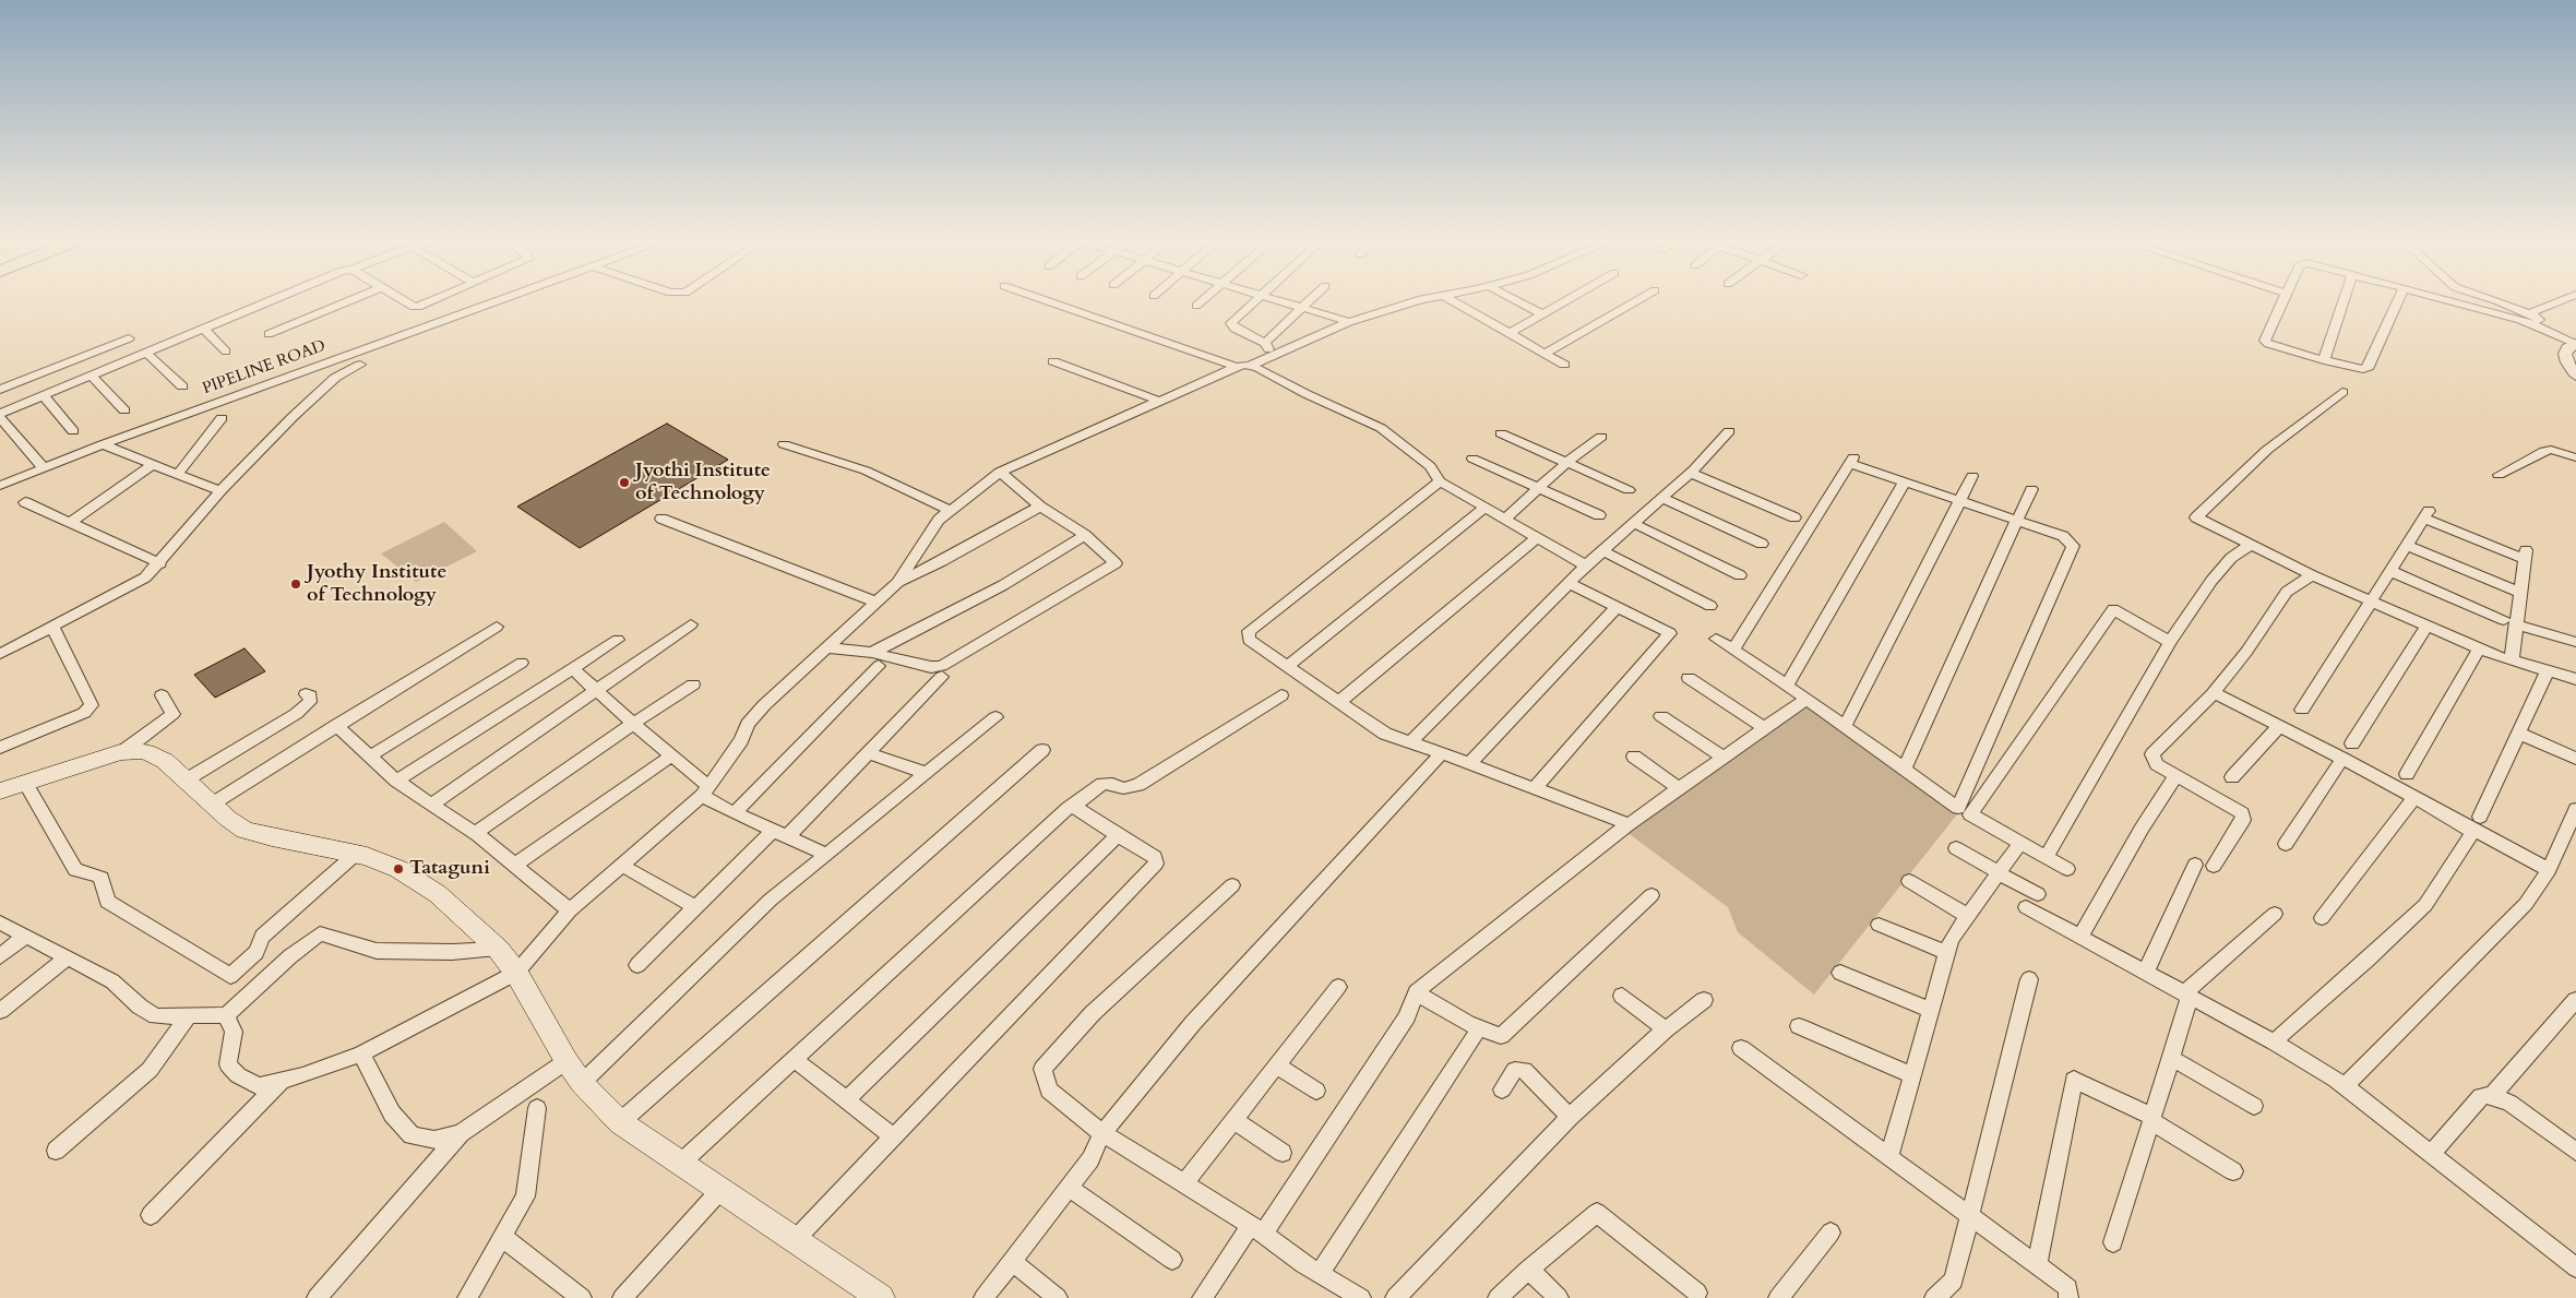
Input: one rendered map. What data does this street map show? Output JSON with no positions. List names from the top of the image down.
{
  "streets": {
    "street": ["PIPELINE ROAD"]
  },
  "places": ["Jyothi Institute of Technology", "Jyothy Institute of Technology", "Tataguni"]
}
